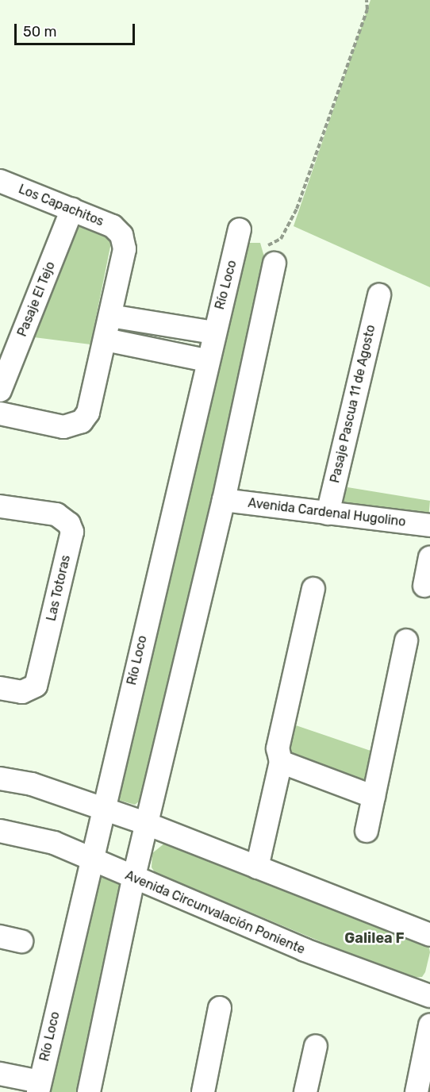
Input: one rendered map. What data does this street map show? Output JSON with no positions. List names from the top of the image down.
{
  "streets": {
    "street": [
      "Los Capachitos",
      "Río Loco",
      "Pasaje El Tejo",
      "Pasaje Pascua 11 de Agosto",
      "Avenida Cardenal Hugolino",
      "Las Totoras",
      "Avenida Circunvalación Poniente"
    ]
  },
  "crossings": [
    ["Los Capachitos", "Pasaje El Tejo"],
    ["Río Loco", "Avenida Circunvalación Poniente"],
    ["Pasaje Pascua 11 de Agosto", "Avenida Cardenal Hugolino"]
  ],
  "districts": ["Galilea F"],
  "scale_bar": "50 m"
}
